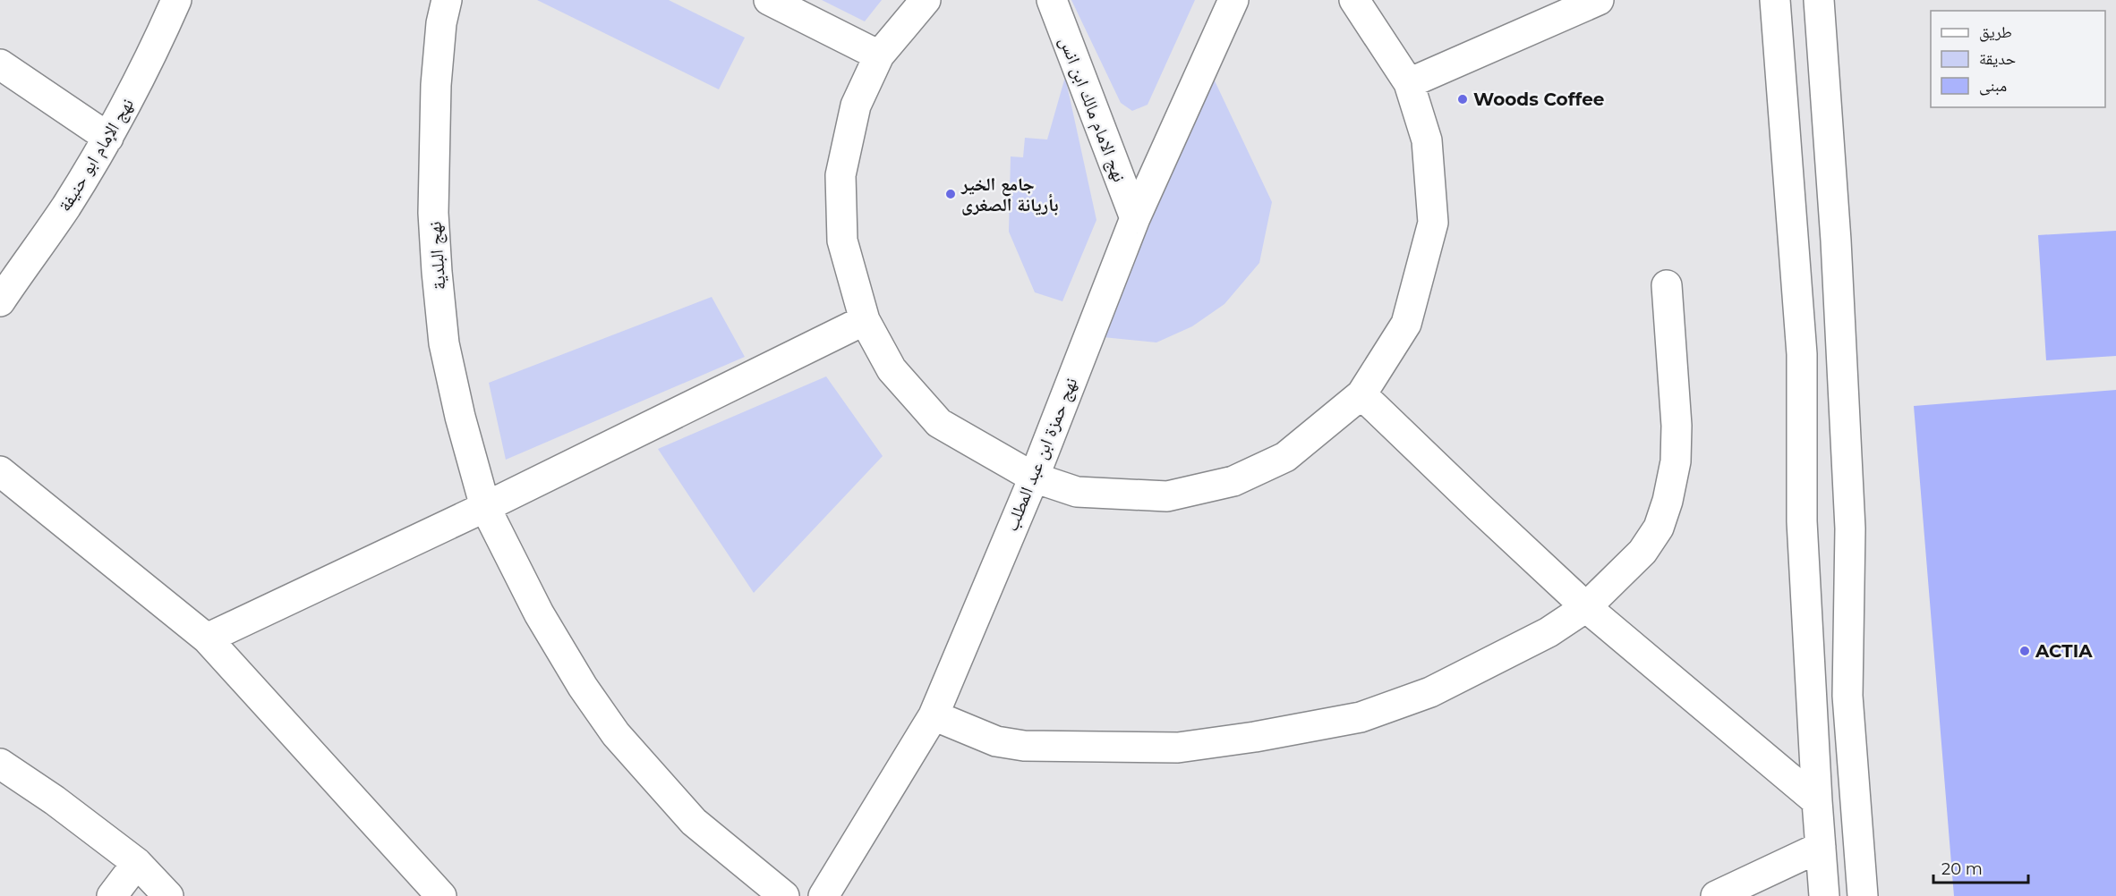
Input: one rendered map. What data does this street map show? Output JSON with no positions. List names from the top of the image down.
{
  "streets": {
    "street": [
      "نهج الامام مالك ابن انس",
      "نهج الإمام ابو حنيفة",
      "نهج البلدية",
      "نهج حمزة ابن عبد المطلب"
    ]
  },
  "crossings": [
    ["نهج الامام مالك ابن انس", "نهج حمزة ابن عبد المطلب"]
  ],
  "places": ["Woods Coffee", "جامع الخير بأريانة الصغرى", "ACTIA"],
  "legend": ["طريق", "حديقة", "مبنى"],
  "scale_bar": "20 m"
}
